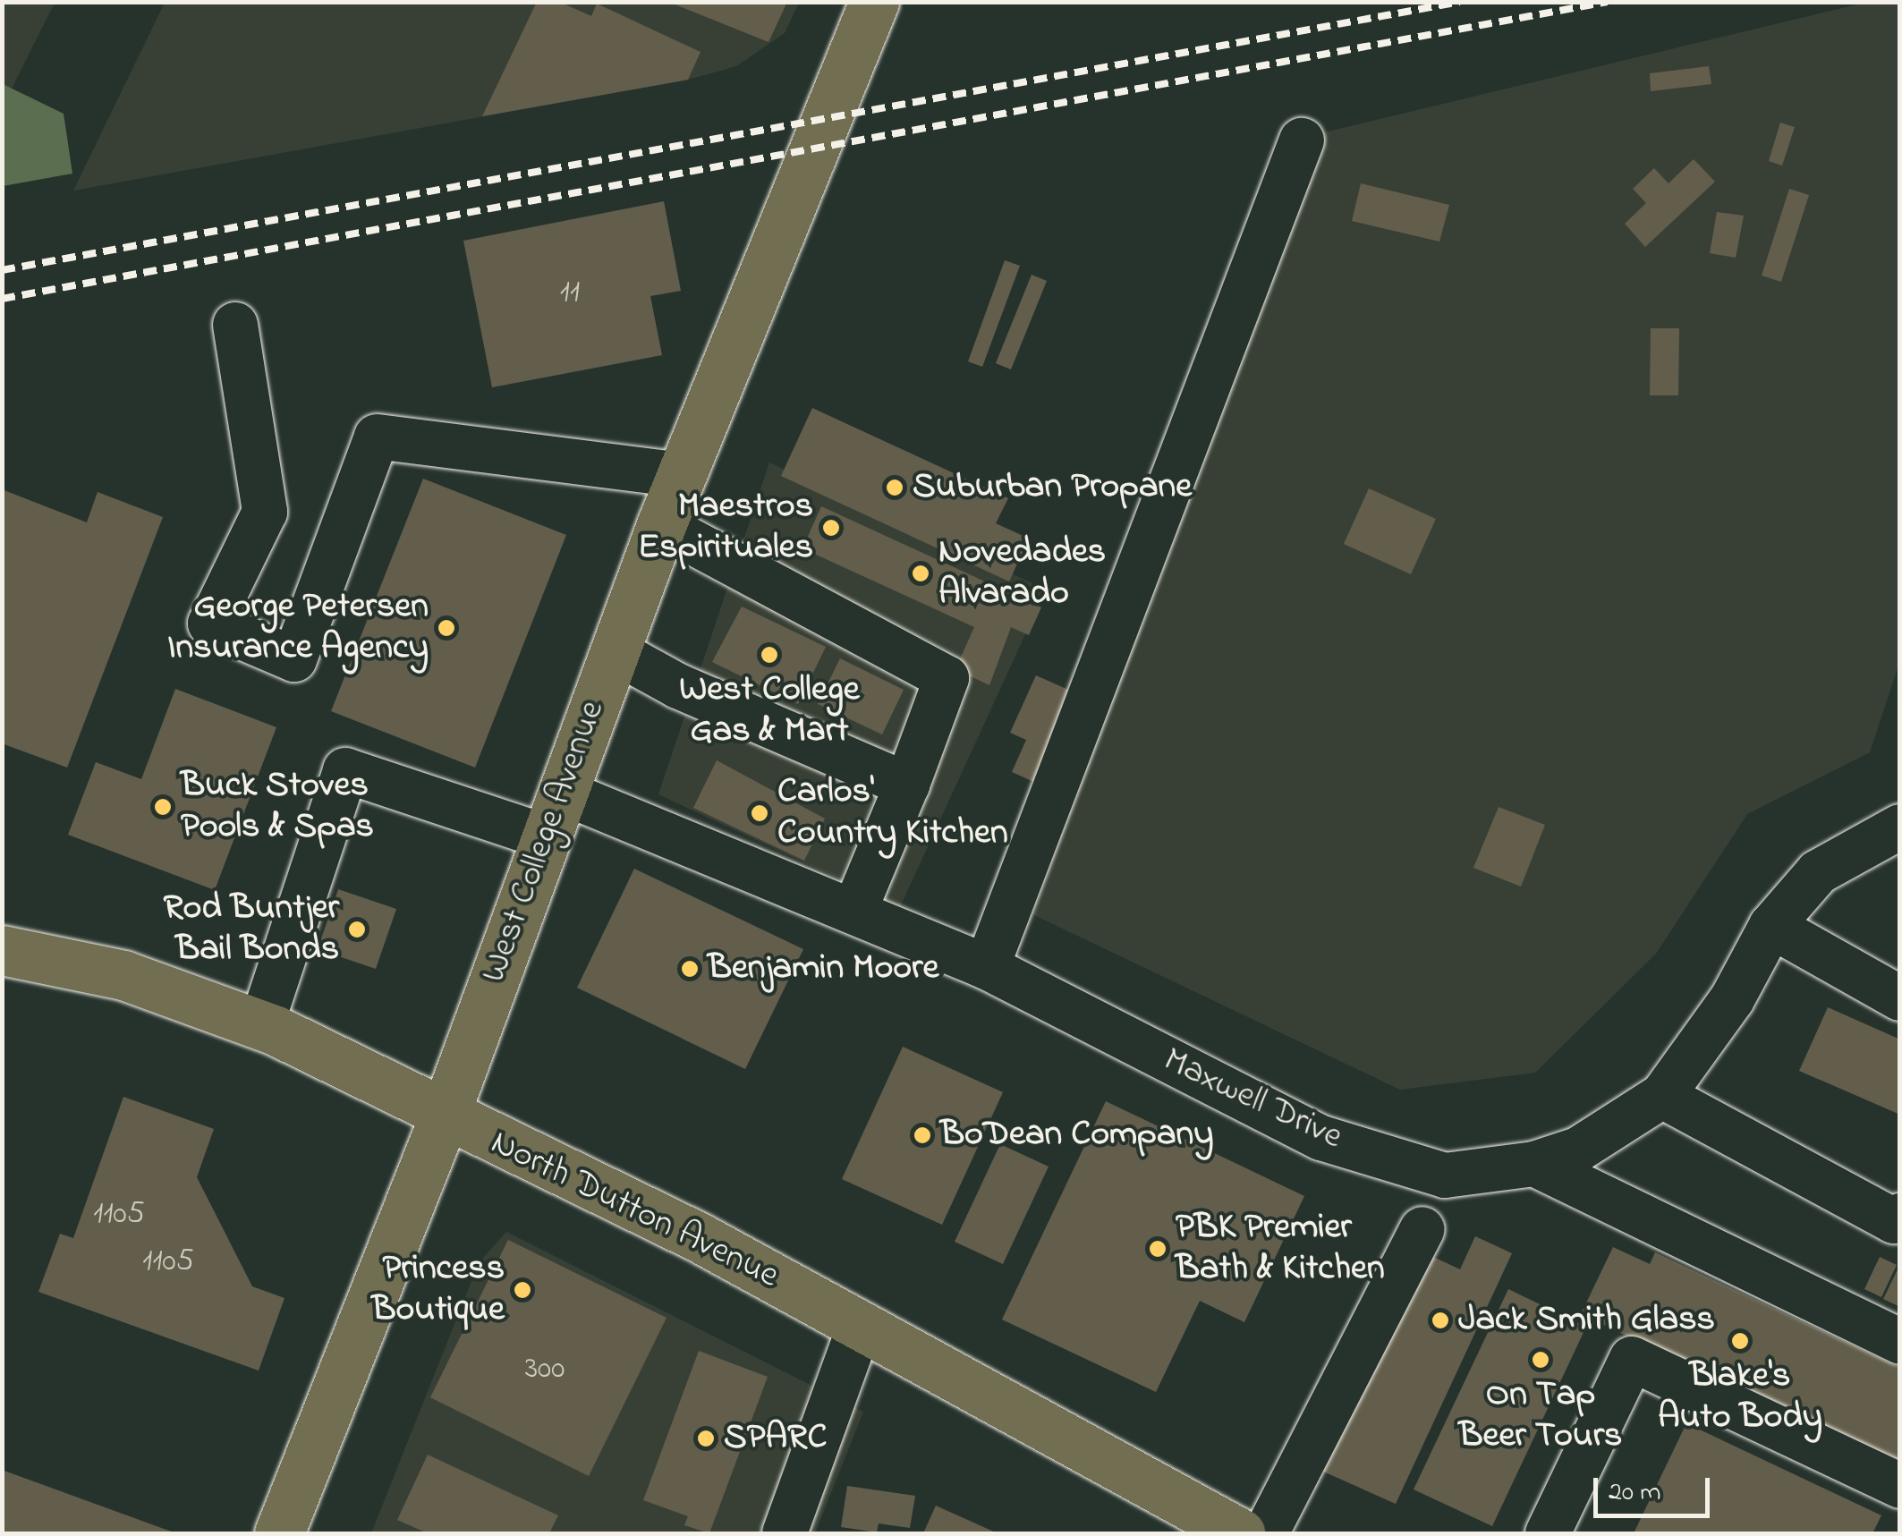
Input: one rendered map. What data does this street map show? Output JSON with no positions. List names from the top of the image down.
{
  "streets": {
    "main road": ["West College Avenue", "North Dutton Avenue"],
    "street": ["Maxwell Drive"]
  },
  "crossings": [
    ["West College Avenue", "Maxwell Drive"],
    ["West College Avenue", "North Dutton Avenue"]
  ],
  "places": [
    "Suburban Propane",
    "Maestros Espirituales",
    "Novedades Alvarado",
    "George Petersen Insurance Agency",
    "West College Gas & Mart",
    "Buck Stoves Pools & Spas",
    "Carlos' Country Kitchen",
    "Rod Buntjer Bail Bonds",
    "Benjamin Moore",
    "BoDean Company",
    "PBK Premier Bath & Kitchen",
    "Princess Boutique",
    "Jack Smith Glass",
    "Blake's Auto Body",
    "On Tap Beer Tours",
    "SPARC"
  ],
  "house_numbers": [
    "11",
    "1105",
    "1105",
    "300"
  ],
  "scale_bar": "20 m"
}
